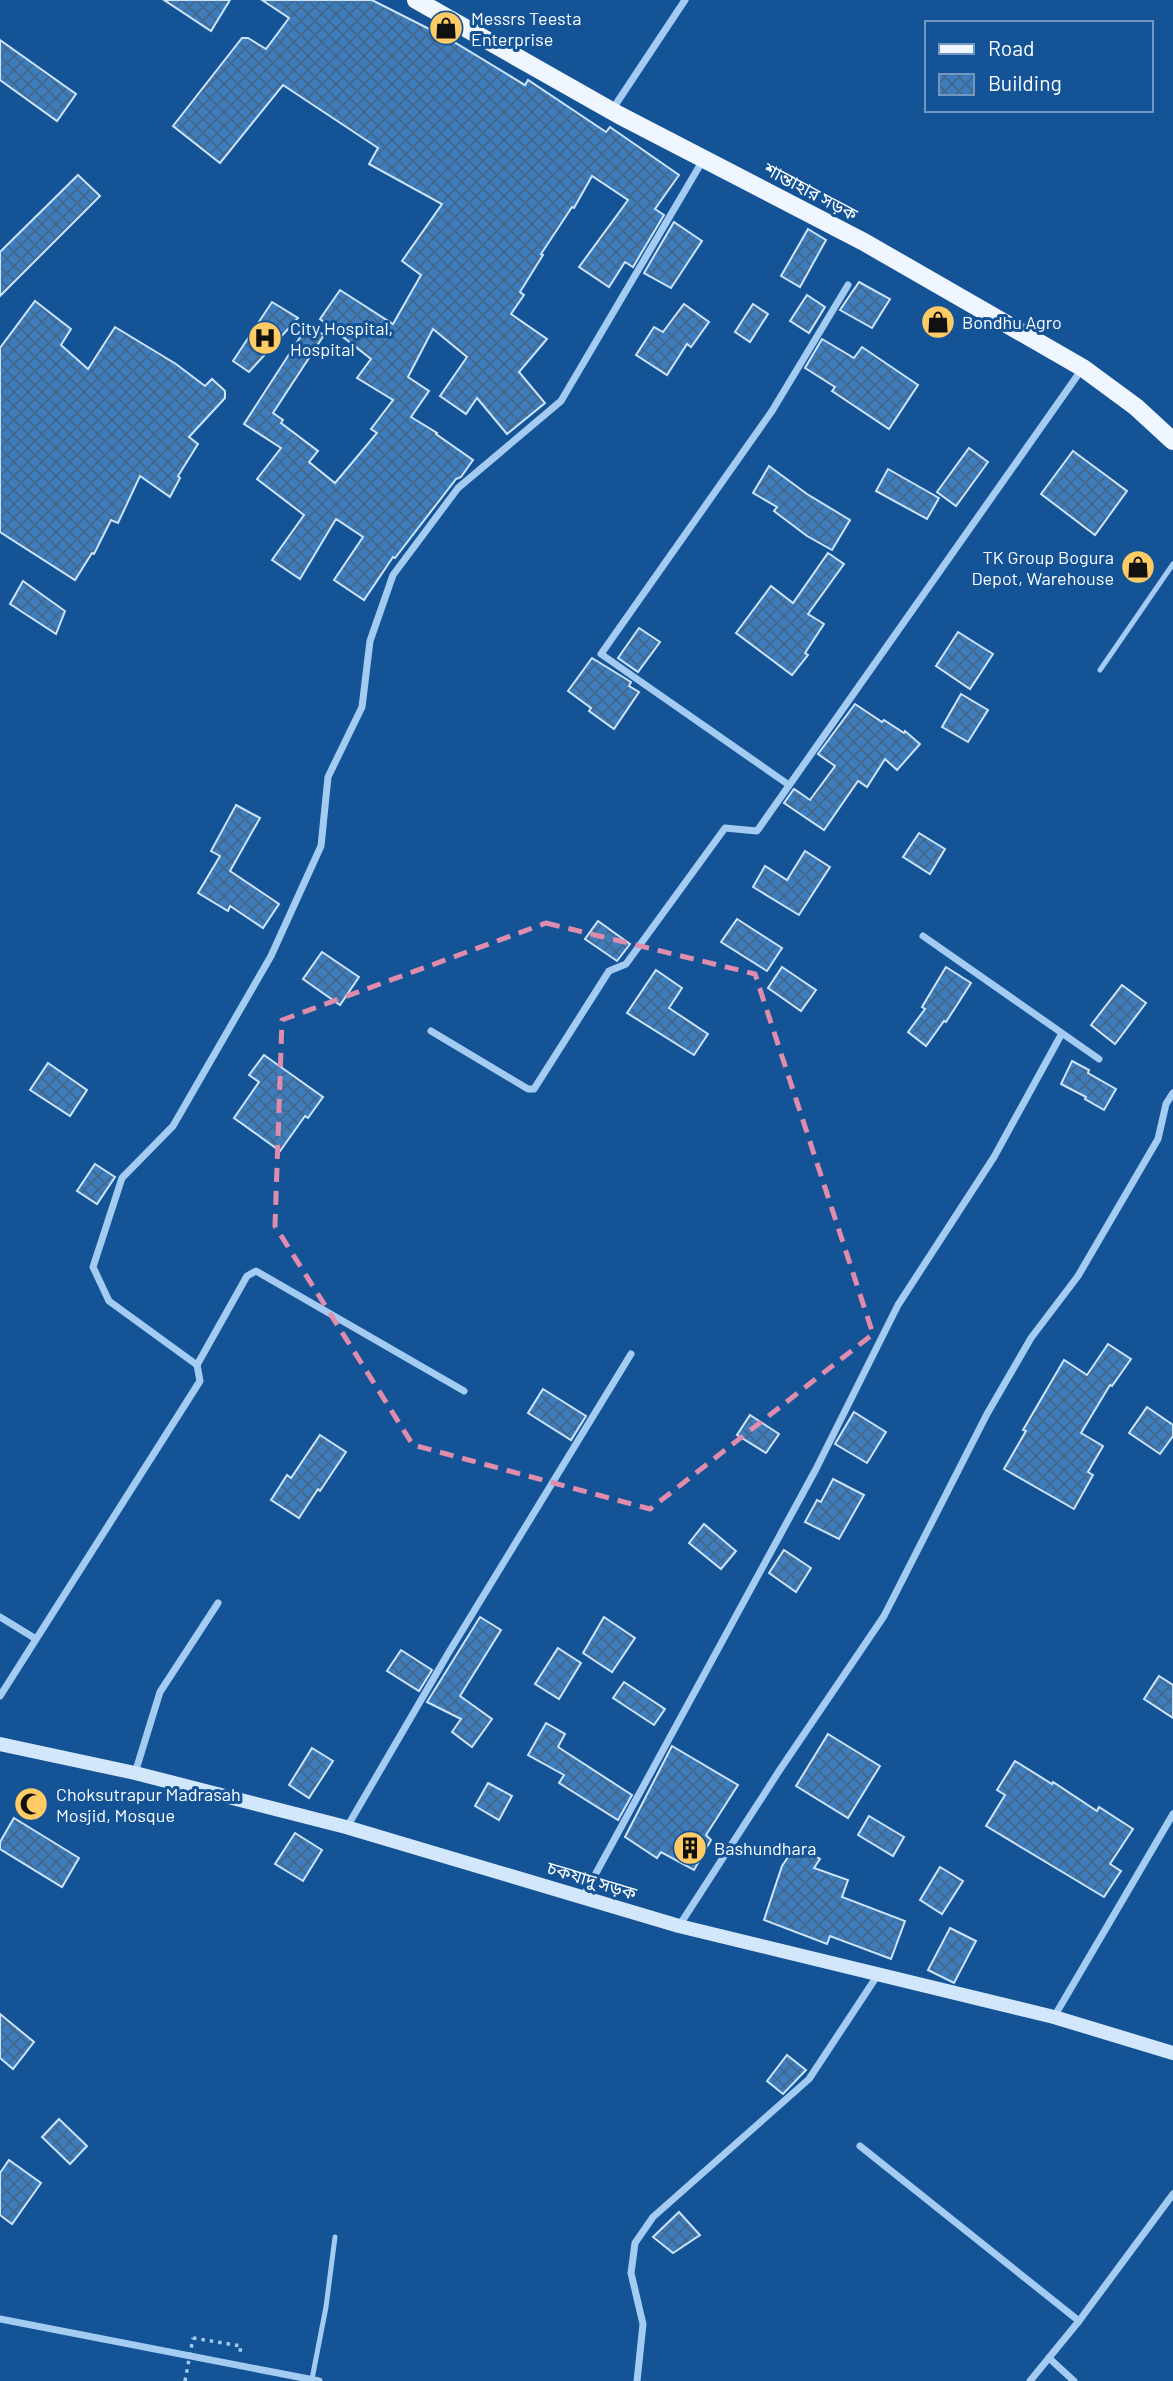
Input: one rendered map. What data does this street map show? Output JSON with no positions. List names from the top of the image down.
{
  "streets": {
    "main road": ["শান্তাহার সড়ক"],
    "street": ["চকযাদু সড়ক"]
  },
  "places": {
    "shop": ["Messrs Teesta Enterprise", "Bondhu Agro", "TK Group Bogura Depot, Warehouse"],
    "hospital": ["City Hospital, Hospital"],
    "mosque": ["Choksutrapur Madrasah Mosjid, Mosque"],
    "building": ["Bashundhara"]
  },
  "legend": ["Road", "Building"]
}
